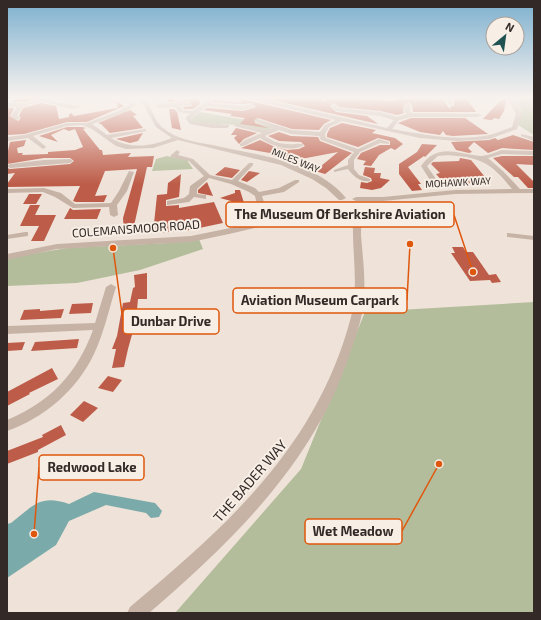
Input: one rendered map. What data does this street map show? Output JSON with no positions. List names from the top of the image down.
{
  "streets": {
    "street": [
      "MILES WAY",
      "MOHAWK WAY",
      "COLEMANSMOOR ROAD",
      "THE BADER WAY"
    ]
  },
  "crossings": [
    ["MILES WAY", "MOHAWK WAY"],
    ["MILES WAY", "COLEMANSMOOR ROAD"],
    ["MILES WAY", "THE BADER WAY"],
    ["MOHAWK WAY", "THE BADER WAY"],
    ["COLEMANSMOOR ROAD", "THE BADER WAY"]
  ],
  "places": [
    "Aviation Museum Carpark",
    "Dunbar Drive",
    "The Museum Of Berkshire Aviation",
    "Wet Meadow",
    "Redwood Lake"
  ],
  "north": "top right"
}
